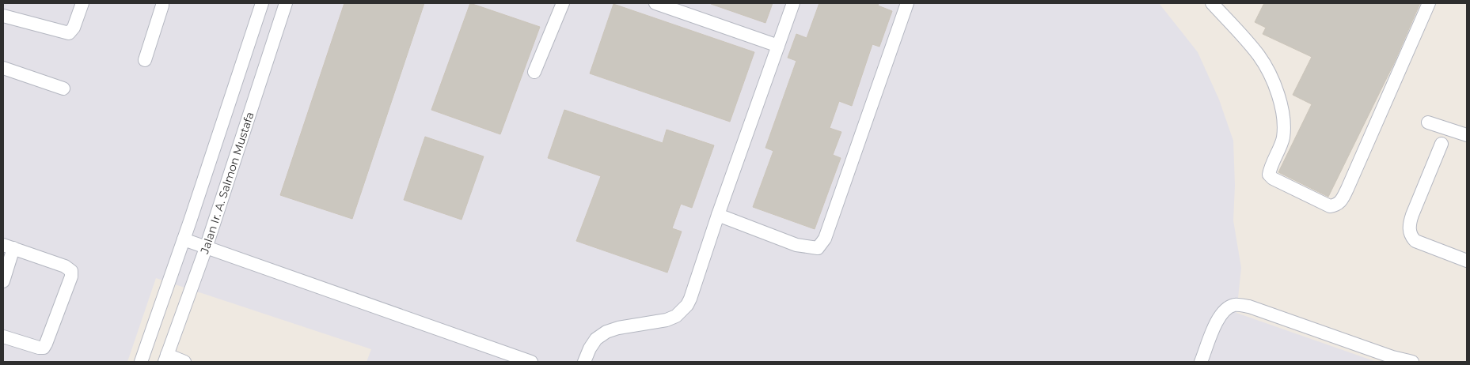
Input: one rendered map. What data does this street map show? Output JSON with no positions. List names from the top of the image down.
{
  "streets": {
    "street": ["Jalan Ir. A. Salmon Mustafa"]
  }
}
